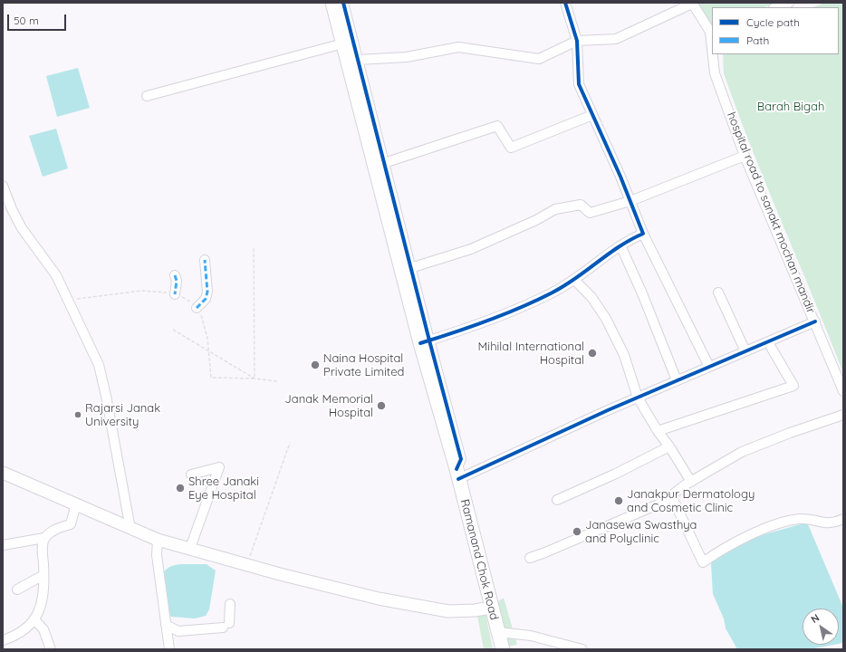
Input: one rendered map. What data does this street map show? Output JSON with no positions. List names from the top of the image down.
{
  "streets": {
    "highway": ["Ramanand Chok Road"],
    "street": ["hospital road to sanakt mochan mandir"]
  },
  "parks": ["Barah Bigah"],
  "places": [
    "Mihilal International Hospital",
    "Naina Hospital Private Limited",
    "Janak Memorial Hospital",
    "Rajarsi Janak University",
    "Shree Janaki Eye Hospital",
    "Janakpur Dermatology and Cosmetic Clinic",
    "Janasewa Swasthya and Polyclinic"
  ],
  "legend": ["Cycle path", "Path"],
  "scale_bar": "50 m",
  "north": "top left"
}
